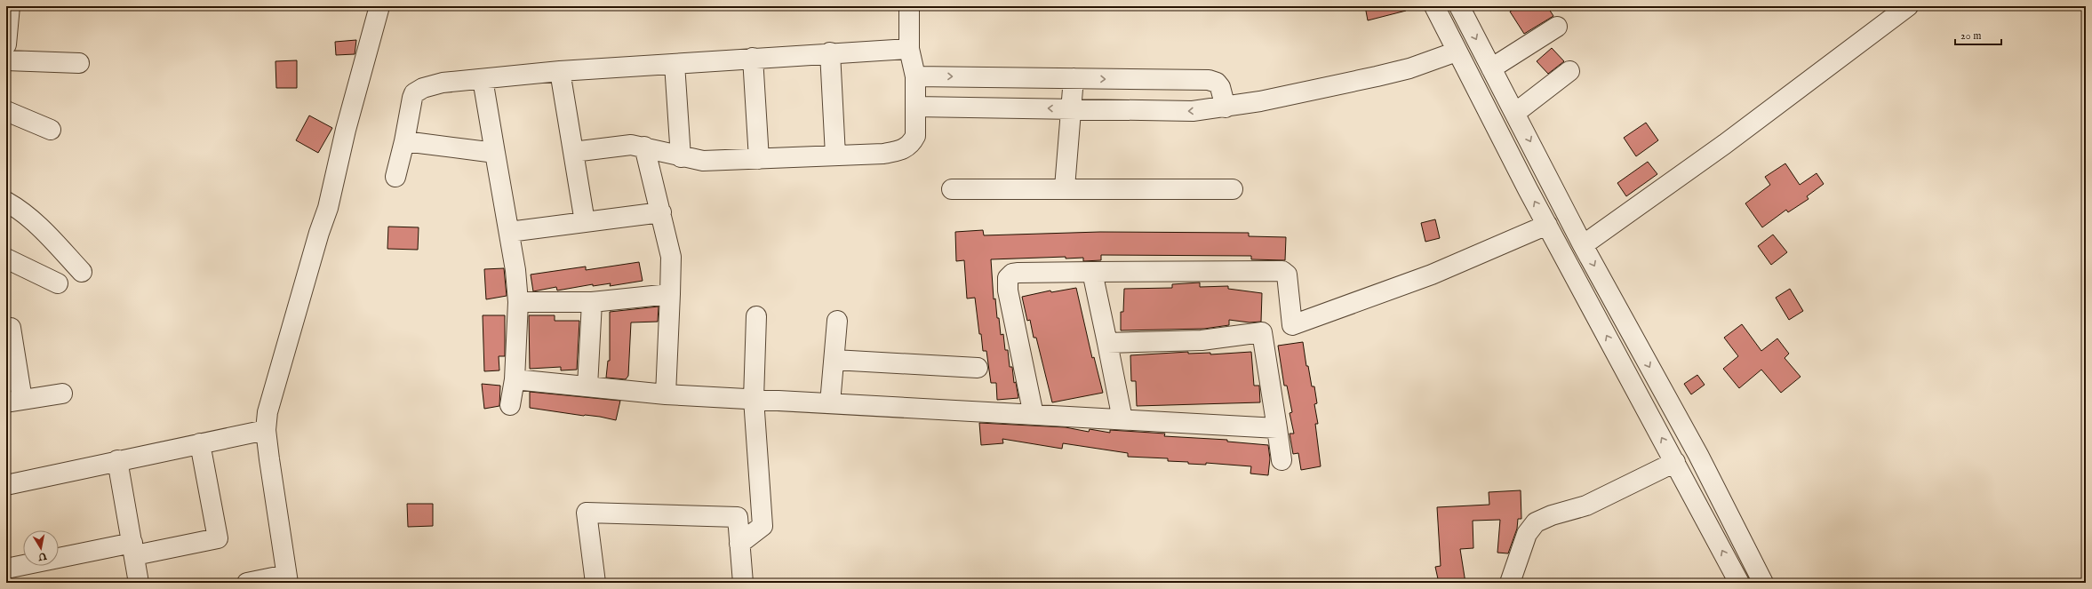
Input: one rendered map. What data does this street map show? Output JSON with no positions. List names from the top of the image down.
{
  "scale_bar": "20 m",
  "north": "bottom"
}
